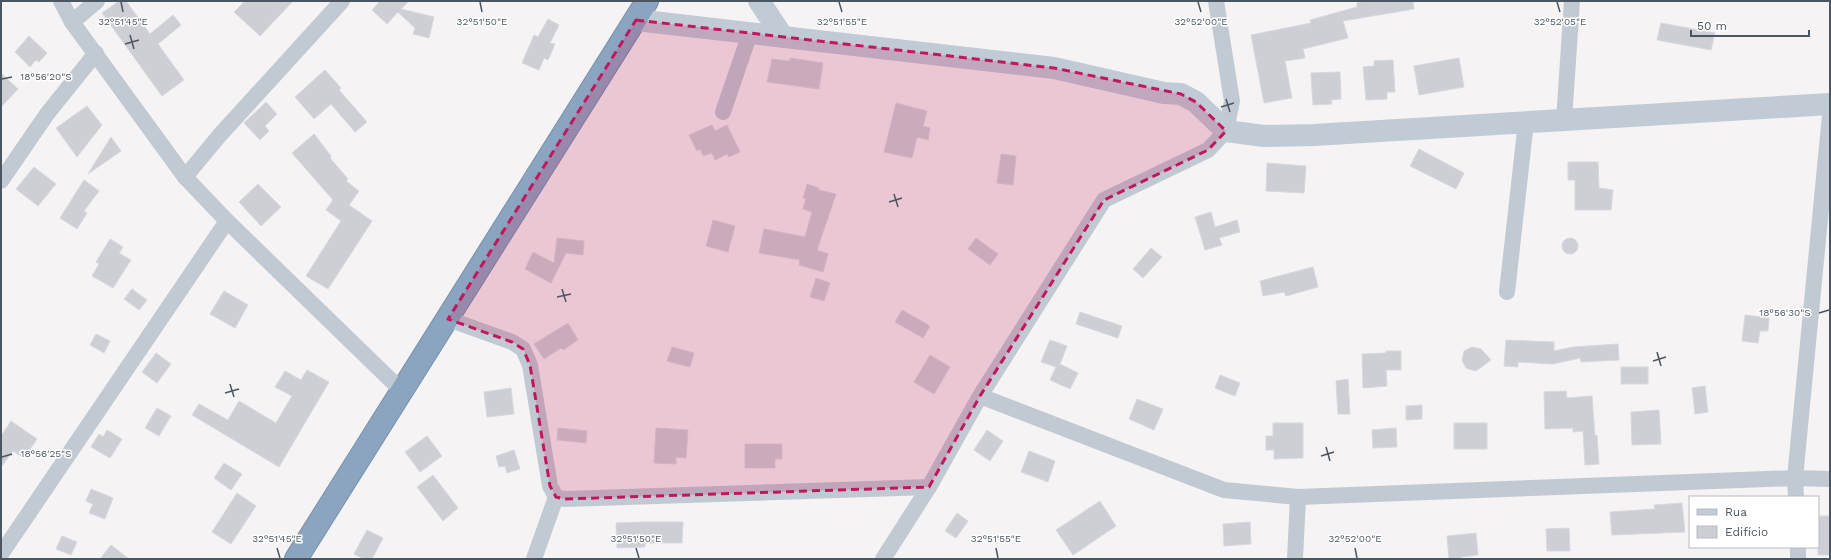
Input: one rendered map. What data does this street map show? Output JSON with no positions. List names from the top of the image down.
{
  "legend": ["Rua", "Edifício"],
  "scale_bar": "50 m",
  "coordinates": [
    "32°51'45\"E",
    "32°51'50\"E",
    "32°51'55\"E",
    "32°52'00\"E",
    "32°52'05\"E",
    "18°56'20\"S",
    "18°56'30\"S",
    "18°56'25\"S"
  ]
}
